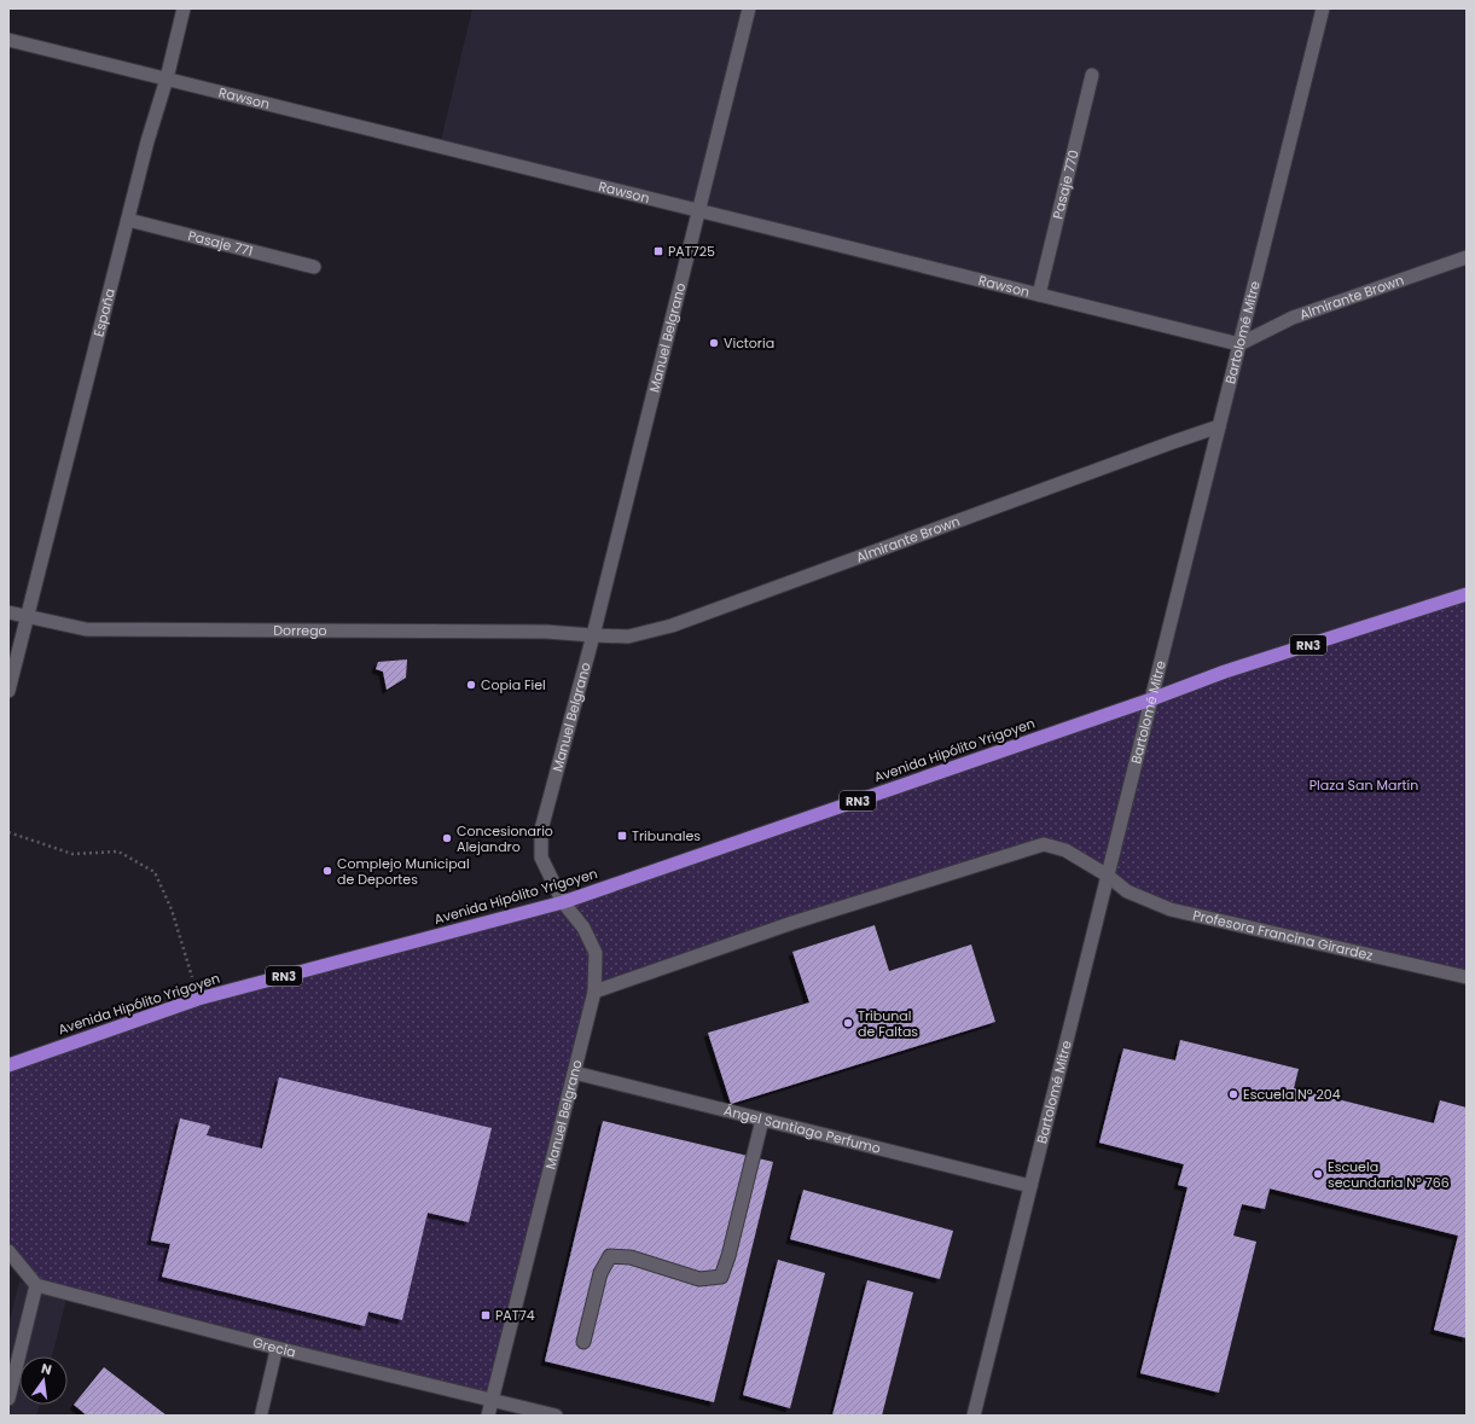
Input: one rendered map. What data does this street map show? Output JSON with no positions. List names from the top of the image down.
{
  "streets": {
    "highway": ["RN3", "Avenida Hipólito Yrigoyen"],
    "street": [
      "Rawson",
      "Pasaje 770",
      "Pasaje 771",
      "Almirante Brown",
      "España",
      "Bartolomé Mitre",
      "Manuel Belgrano",
      "Dorrego",
      "Profesora Francina Girardez",
      "Ángel Santiago Perfumo",
      "Grecia"
    ]
  },
  "crossings": [
    ["Rawson", "Pasaje 770"],
    ["Rawson", "Almirante Brown"],
    ["Rawson", "España"],
    ["Rawson", "Bartolomé Mitre"],
    ["Rawson", "Manuel Belgrano"],
    ["Pasaje 771", "España"],
    ["Almirante Brown", "Bartolomé Mitre"],
    ["Almirante Brown", "Manuel Belgrano"],
    ["Almirante Brown", "Dorrego"],
    ["España", "Dorrego"],
    ["Bartolomé Mitre", "Avenida Hipólito Yrigoyen"],
    ["Bartolomé Mitre", "Profesora Francina Girardez"],
    ["Bartolomé Mitre", "Ángel Santiago Perfumo"],
    ["Manuel Belgrano", "Dorrego"],
    ["Manuel Belgrano", "Avenida Hipólito Yrigoyen"],
    ["Manuel Belgrano", "Profesora Francina Girardez"],
    ["Manuel Belgrano", "Ángel Santiago Perfumo"],
    ["Manuel Belgrano", "Grecia"]
  ],
  "parks": ["Plaza San Martín"],
  "places": {
    "transit": ["PAT725", "Tribunales", "PAT74"],
    "other": [
      "Victoria",
      "Copia Fiel",
      "Concesionario Alejandro",
      "Complejo Municipal de Deportes",
      "Tribunal de Faltas",
      "Escuela Nº 204",
      "Escuela secundaria Nº 766"
    ]
  },
  "north": "top"
}
